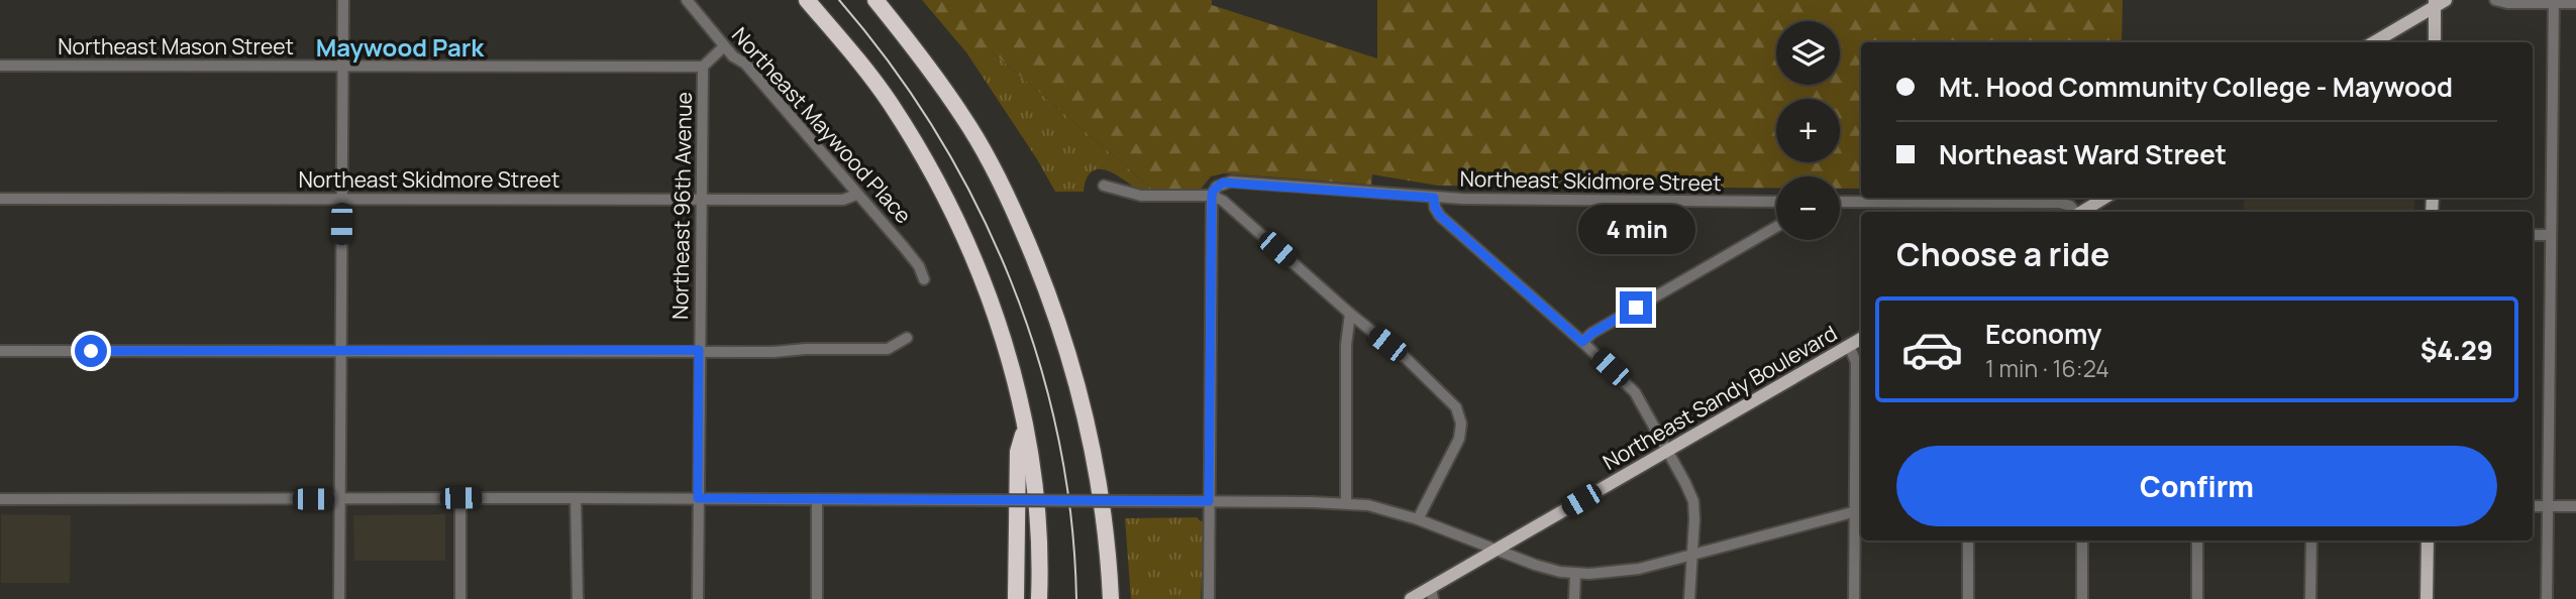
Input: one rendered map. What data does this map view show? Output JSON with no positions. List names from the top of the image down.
{
  "streets": {
    "main road": ["Northeast Sandy Boulevard"],
    "street": [
      "Northeast Mason Street",
      "Northeast Maywood Place",
      "Northeast Skidmore Street",
      "Northeast 96th Avenue"
    ]
  },
  "crossings": [
    ["Northeast Mason Street", "Northeast 96th Avenue"],
    ["Northeast Maywood Place", "Northeast Skidmore Street"],
    ["Northeast Skidmore Street", "Northeast 96th Avenue"]
  ],
  "districts": ["Maywood Park"],
  "page": {
    "map_buttons": ["+", "−"],
    "banner": ["Mt. Hood Community College - Maywood", "Northeast Ward Street"],
    "bubble": "4 min",
    "heading": "Choose a ride",
    "list": [
      {
        "name": "Economy",
        "note": "1 min · 16:24",
        "value": "$4.29"
      }
    ],
    "buttons": "Confirm"
  }
}
